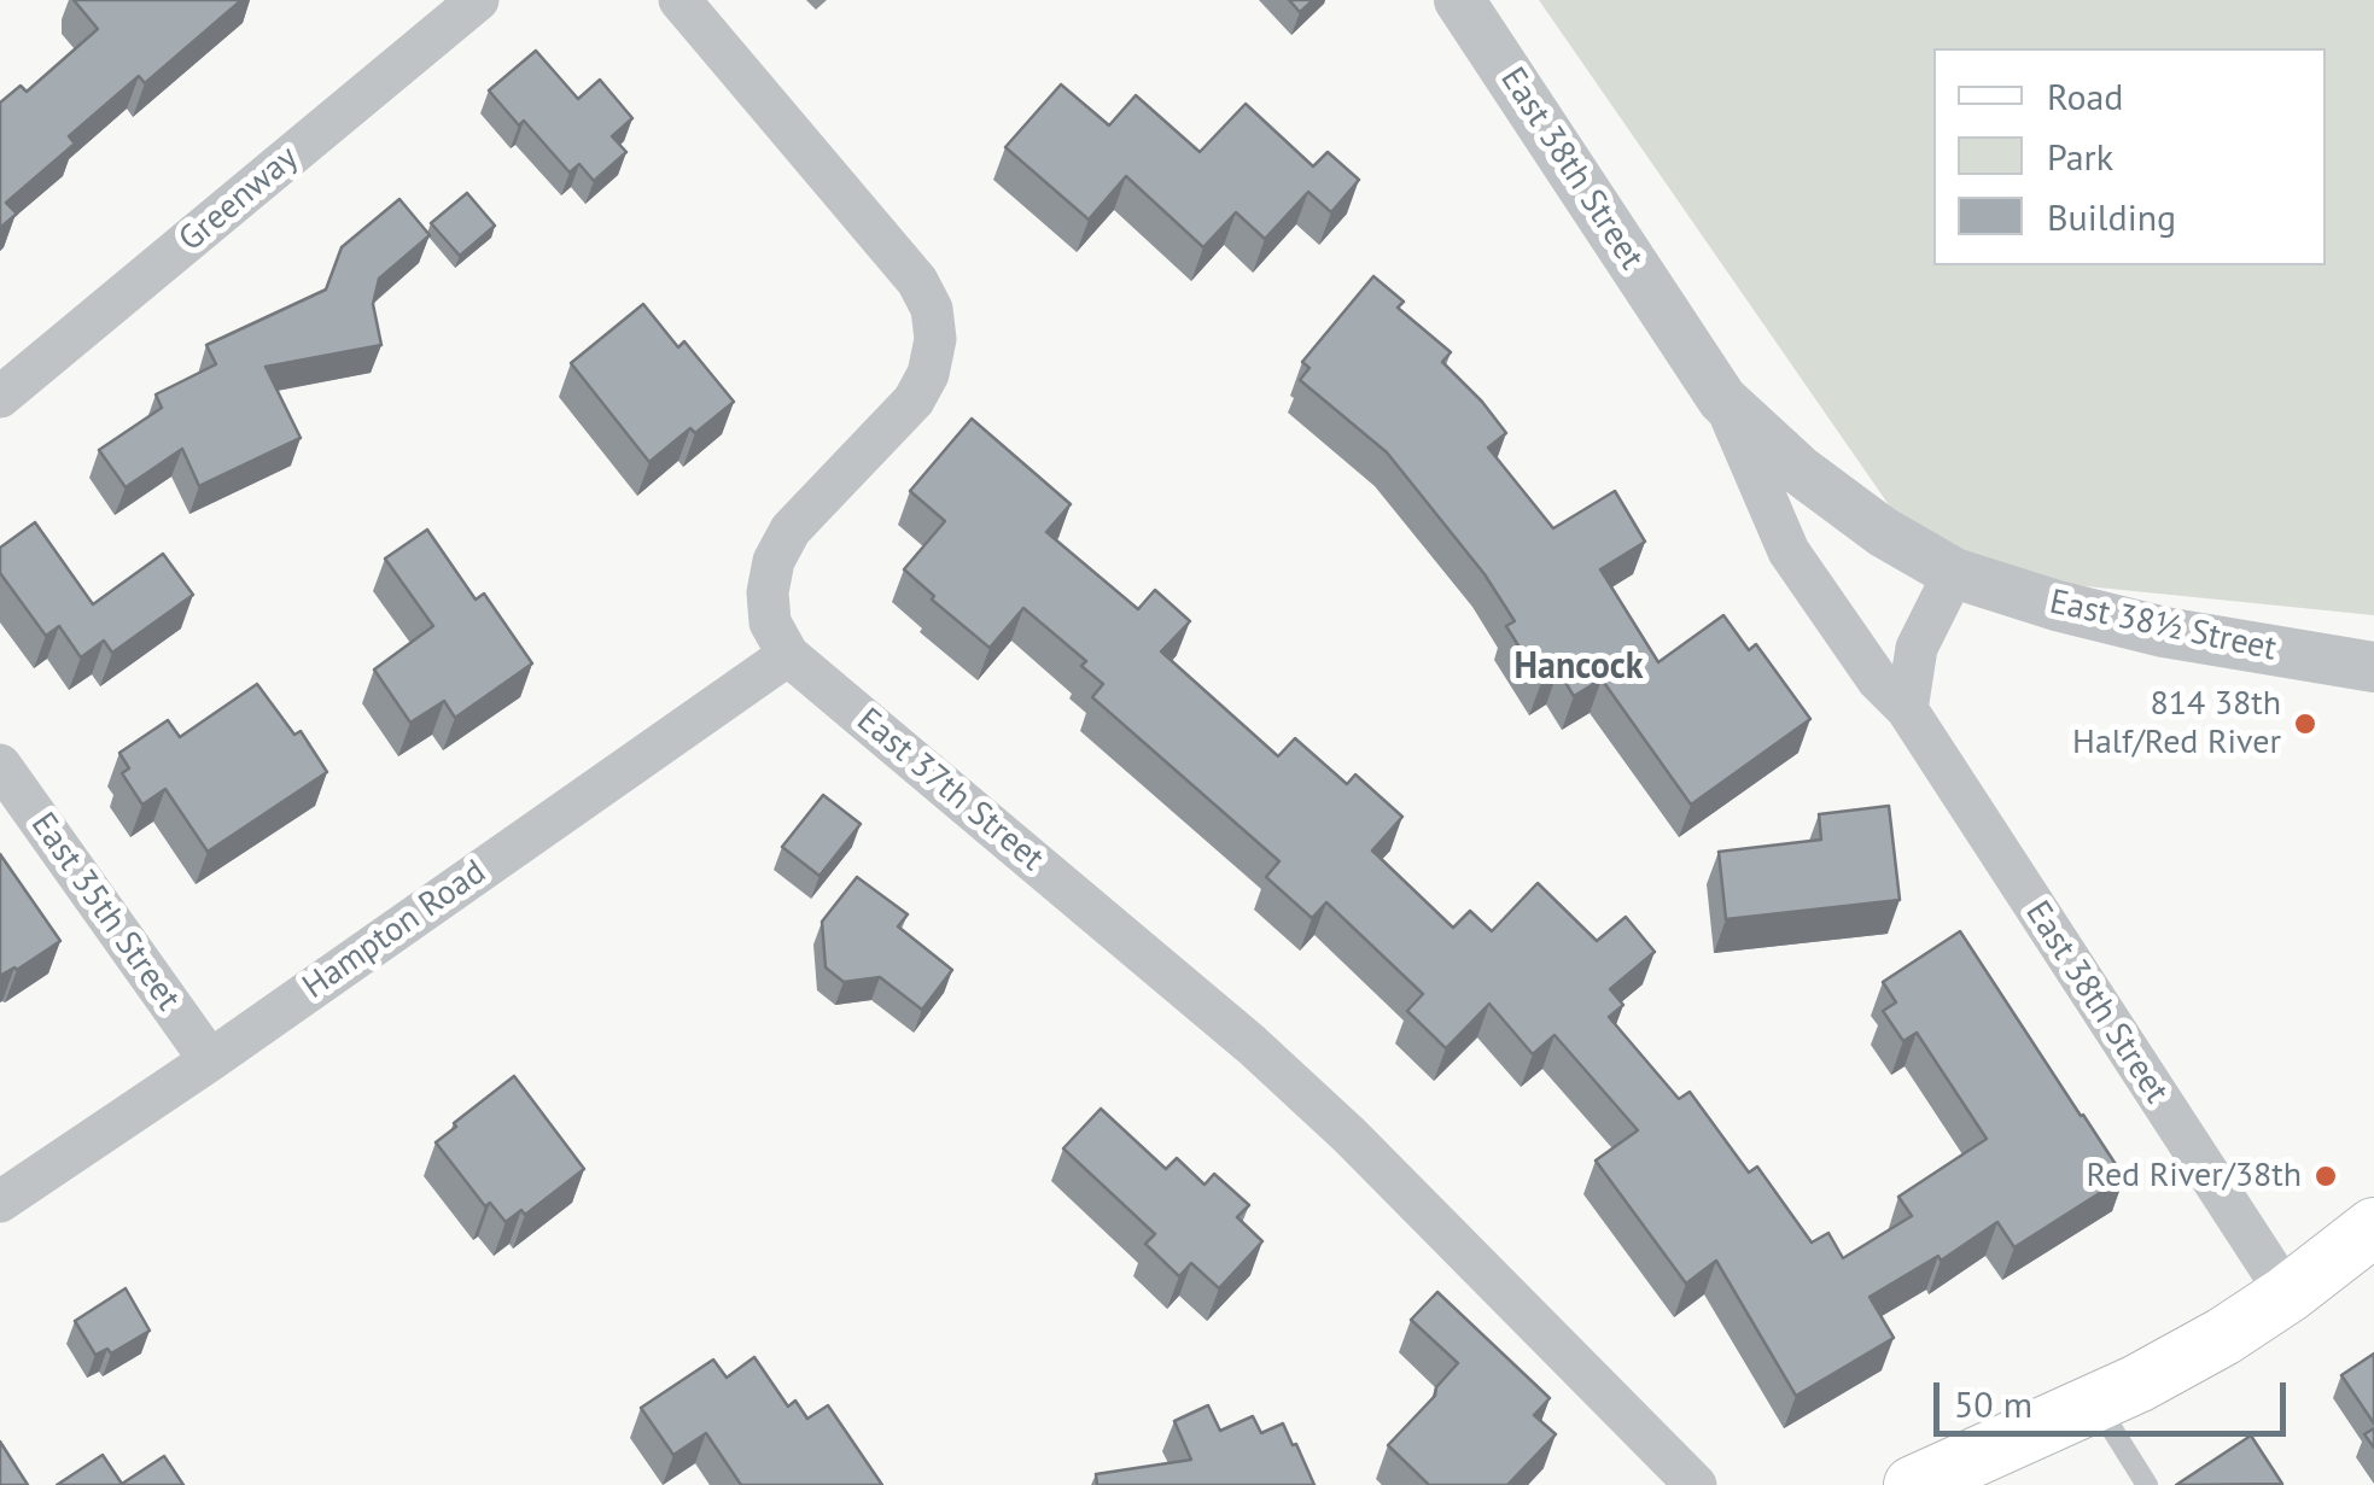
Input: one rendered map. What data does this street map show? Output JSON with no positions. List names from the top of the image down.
{
  "streets": {
    "street": [
      "East 38th Street",
      "Greenway",
      "East 38½ Street",
      "East 37th Street",
      "East 35th Street",
      "Hampton Road"
    ]
  },
  "crossings": [
    ["East 38th Street", "East 38½ Street"],
    ["East 37th Street", "Hampton Road"],
    ["East 35th Street", "Hampton Road"]
  ],
  "districts": ["Hancock"],
  "places": ["814 38th Half/Red River", "Red River/38th"],
  "legend": ["Road", "Park", "Building"],
  "scale_bar": "50 m"
}
